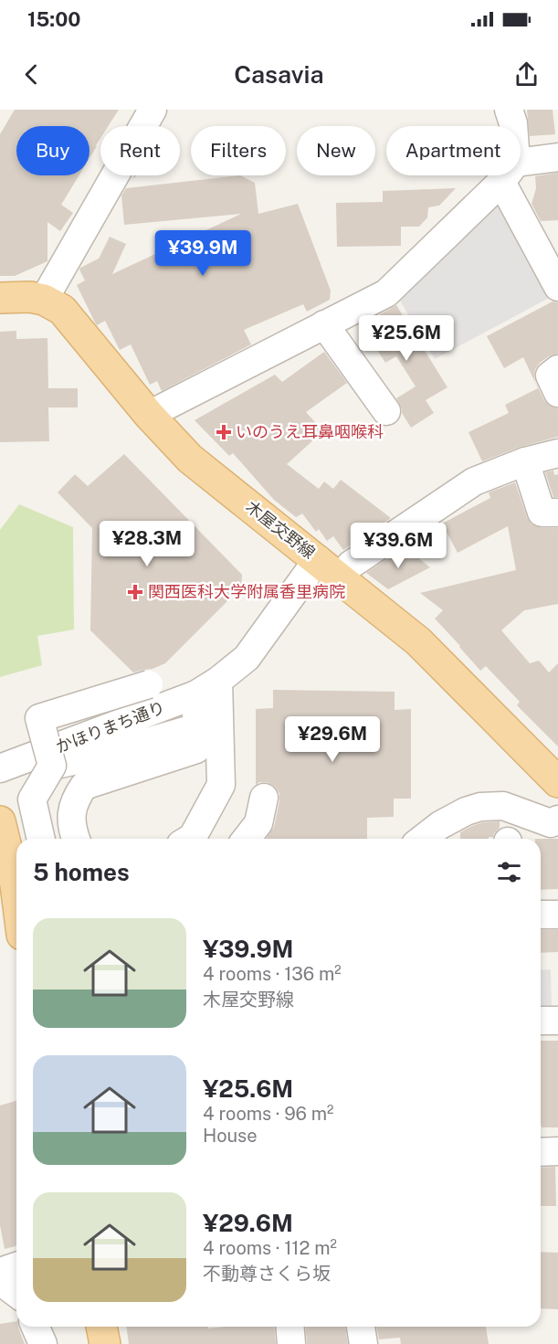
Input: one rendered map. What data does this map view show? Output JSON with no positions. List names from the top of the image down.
{
  "streets": {
    "main road": ["木屋交野線"],
    "street": ["かほりまち通り"]
  },
  "crossings": [
    ["木屋交野線", "かほりまち通り"]
  ],
  "places": {
    "health": ["いのうえ耳鼻咽喉科", "関西医科大学附属香里病院"]
  },
  "page": {
    "status": "15:00",
    "header": "Casavia",
    "chip": [
      "Buy",
      "Rent",
      "Filters",
      "New",
      "Apartment"
    ],
    "price": [
      "¥39.9M",
      "¥25.6M",
      "¥28.3M",
      "¥39.6M",
      "¥29.6M"
    ],
    "heading": "5 homes",
    "list": [
      {
        "name": "¥39.9M",
        "note": "4 rooms · 136 m² · 木屋交野線"
      },
      {
        "name": "¥25.6M",
        "note": "4 rooms · 96 m² · House"
      },
      {
        "name": "¥29.6M",
        "note": "4 rooms · 112 m² · 不動尊さくら坂"
      }
    ]
  }
}
